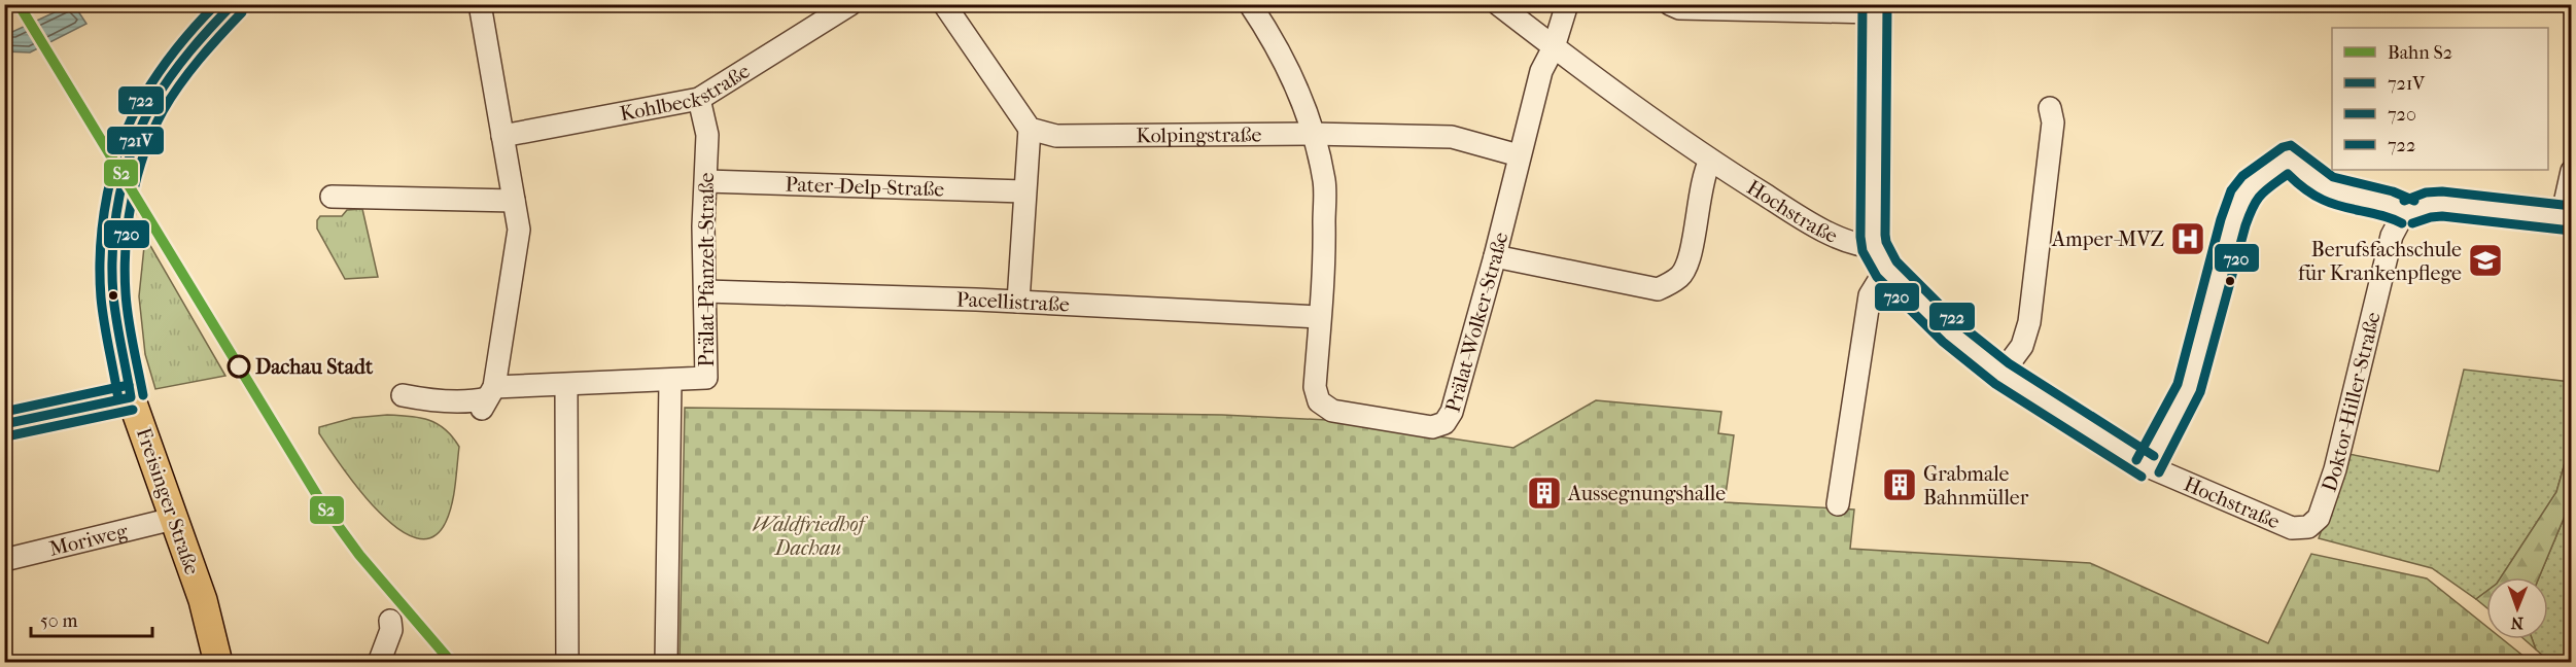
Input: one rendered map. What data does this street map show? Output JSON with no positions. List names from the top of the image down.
{
  "streets": {
    "main road": ["Freisinger Straße"],
    "street": [
      "Kohlbeckstraße",
      "Kolpingstraße",
      "Pater-Delp-Straße",
      "Hochstraße",
      "Prälat-Pfanzelt-Straße",
      "Pacellistraße",
      "Prälat-Wolker-Straße",
      "Doktor-Hiller-Straße",
      "Moriweg"
    ]
  },
  "crossings": [
    ["Kohlbeckstraße", "Prälat-Pfanzelt-Straße"],
    ["Kolpingstraße", "Prälat-Wolker-Straße"],
    ["Pater-Delp-Straße", "Prälat-Pfanzelt-Straße"],
    ["Hochstraße", "Prälat-Wolker-Straße"],
    ["Hochstraße", "Doktor-Hiller-Straße"],
    ["Prälat-Pfanzelt-Straße", "Pacellistraße"],
    ["Pacellistraße", "Prälat-Wolker-Straße"],
    ["Freisinger Straße", "Moriweg"]
  ],
  "parks": ["Waldfriedhof Dachau"],
  "places": {
    "hospital": ["Amper-MVZ"],
    "school or university": ["Berufsfachschule für Krankenpflege"],
    "other": ["Dachau Stadt"],
    "building": ["Grabmale Bahnmüller", "Aussegnungshalle"]
  },
  "lines": [
    "rail line S2",
    "transit line 721V",
    "transit line 720",
    "transit line 722"
  ],
  "legend": [
    "Bahn S2",
    "721V",
    "720",
    "722"
  ],
  "scale_bar": "50 m",
  "north": "bottom"
}
